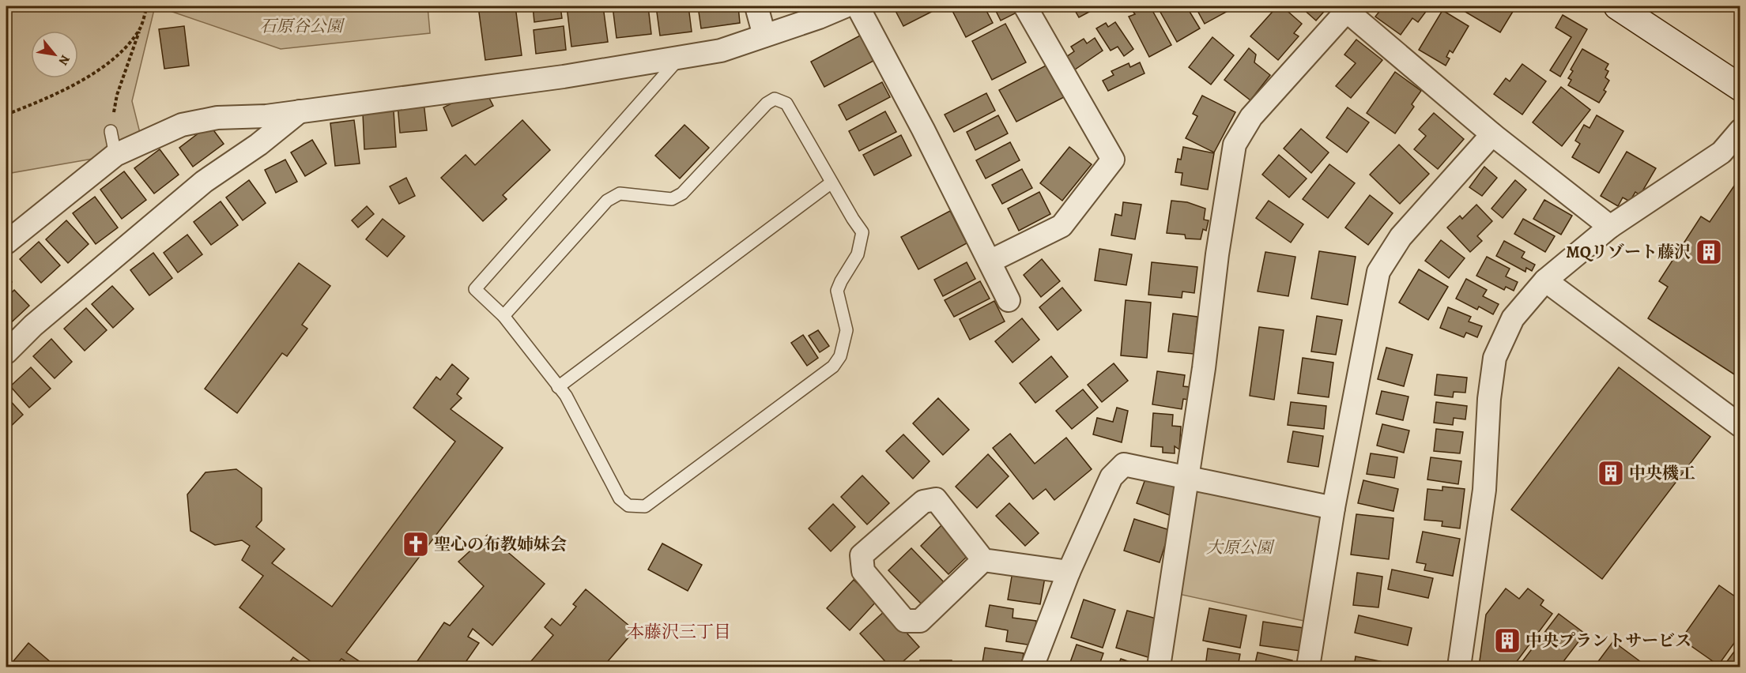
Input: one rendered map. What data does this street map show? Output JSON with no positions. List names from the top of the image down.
{
  "districts": ["本藤沢三丁目"],
  "parks": ["石原谷公園", "大原公園"],
  "places": {
    "building": ["MQリゾート藤沢", "中央機工", "中央プラントサービス"],
    "church": ["聖心の布教姉妹会"]
  },
  "north": "bottom right"
}
